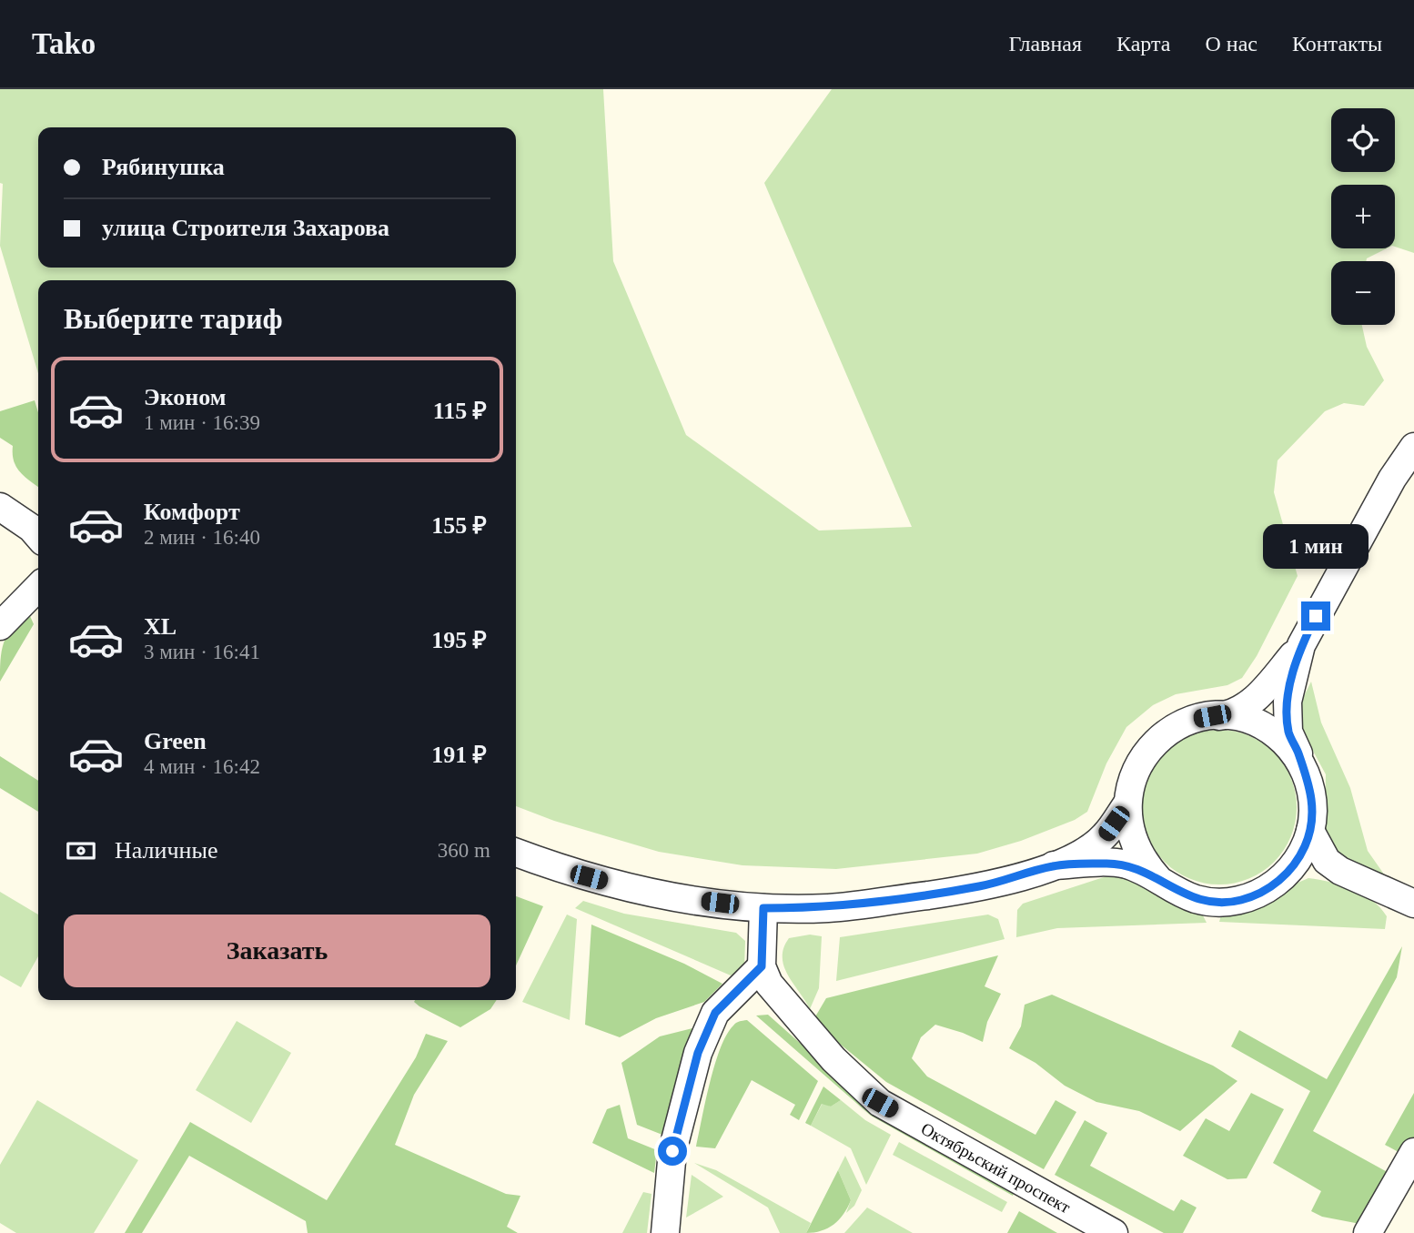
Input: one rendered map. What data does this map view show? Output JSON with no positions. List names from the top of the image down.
{
  "streets": {
    "street": ["Октябрьский проспект"]
  },
  "page": {
    "header": "Tako",
    "nav": [
      "Главная",
      "Карта",
      "О нас",
      "Контакты"
    ],
    "map_buttons": ["+", "−"],
    "banner": ["Рябинушка", "улица Строителя Захарова"],
    "heading": "Выберите тариф",
    "list": [
      {
        "name": "Эконом",
        "note": "1 мин · 16:39",
        "value": "115 ₽"
      },
      {
        "name": "Комфорт",
        "note": "2 мин · 16:40",
        "value": "155 ₽"
      },
      {
        "name": "XL",
        "note": "3 мин · 16:41",
        "value": "195 ₽"
      },
      {
        "name": "Green",
        "note": "4 мин · 16:42",
        "value": "191 ₽"
      }
    ],
    "bubble": "1 мин",
    "pay": ["Наличные", "360 m"],
    "buttons": "Заказать"
  }
}
